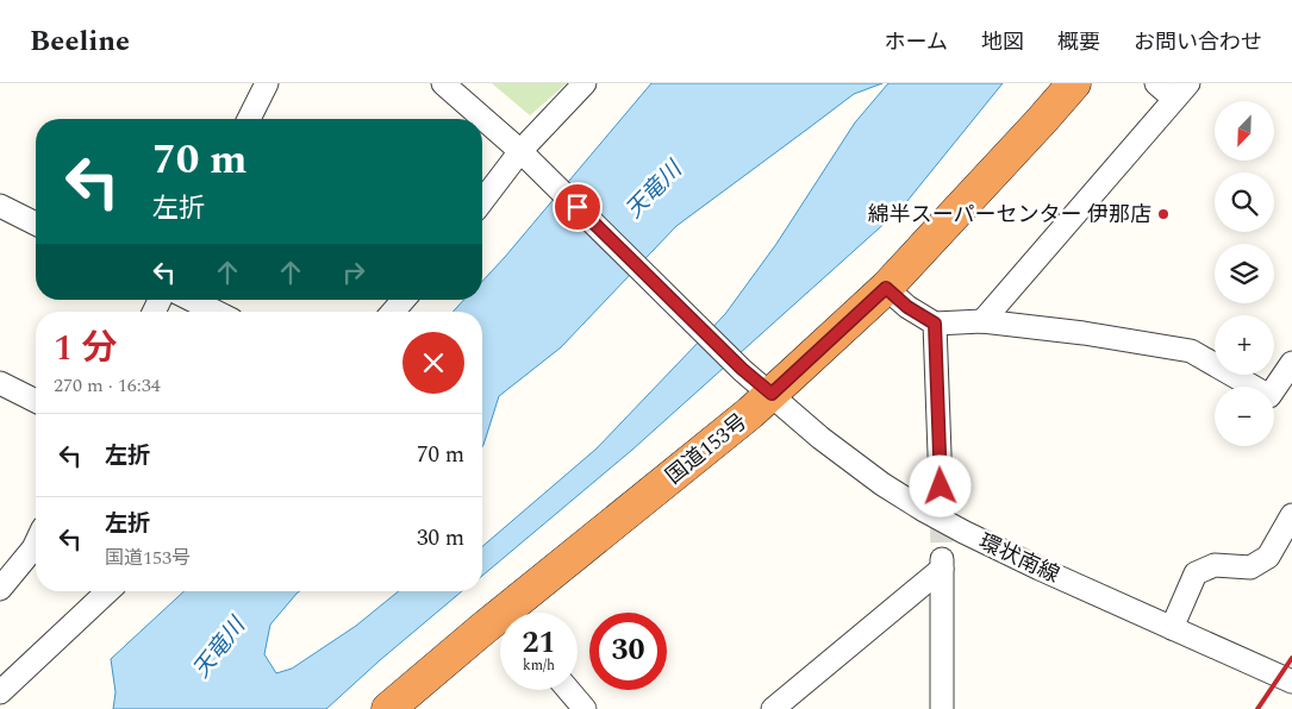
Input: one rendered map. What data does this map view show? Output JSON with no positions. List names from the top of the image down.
{
  "streets": {
    "highway": ["国道153号"],
    "street": ["環状南線"]
  },
  "crossings": [
    ["国道153号", "環状南線"]
  ],
  "water": ["天竜川"],
  "places": ["綿半スーパーセンター 伊那店"],
  "north": "bottom left",
  "page": {
    "header": "Beeline",
    "nav": [
      "ホーム",
      "地図",
      "概要",
      "お問い合わせ"
    ],
    "map_buttons": ["+", "−"],
    "turn": ["70 m", "左折"],
    "heading": ["1 分", "270 m · 16:34"],
    "list": [
      {
        "name": "左折",
        "value": "70 m"
      },
      {
        "name": "左折",
        "note": "国道153号",
        "value": "30 m"
      }
    ],
    "speed": "21 km/h",
    "limit": "30"
  }
}
